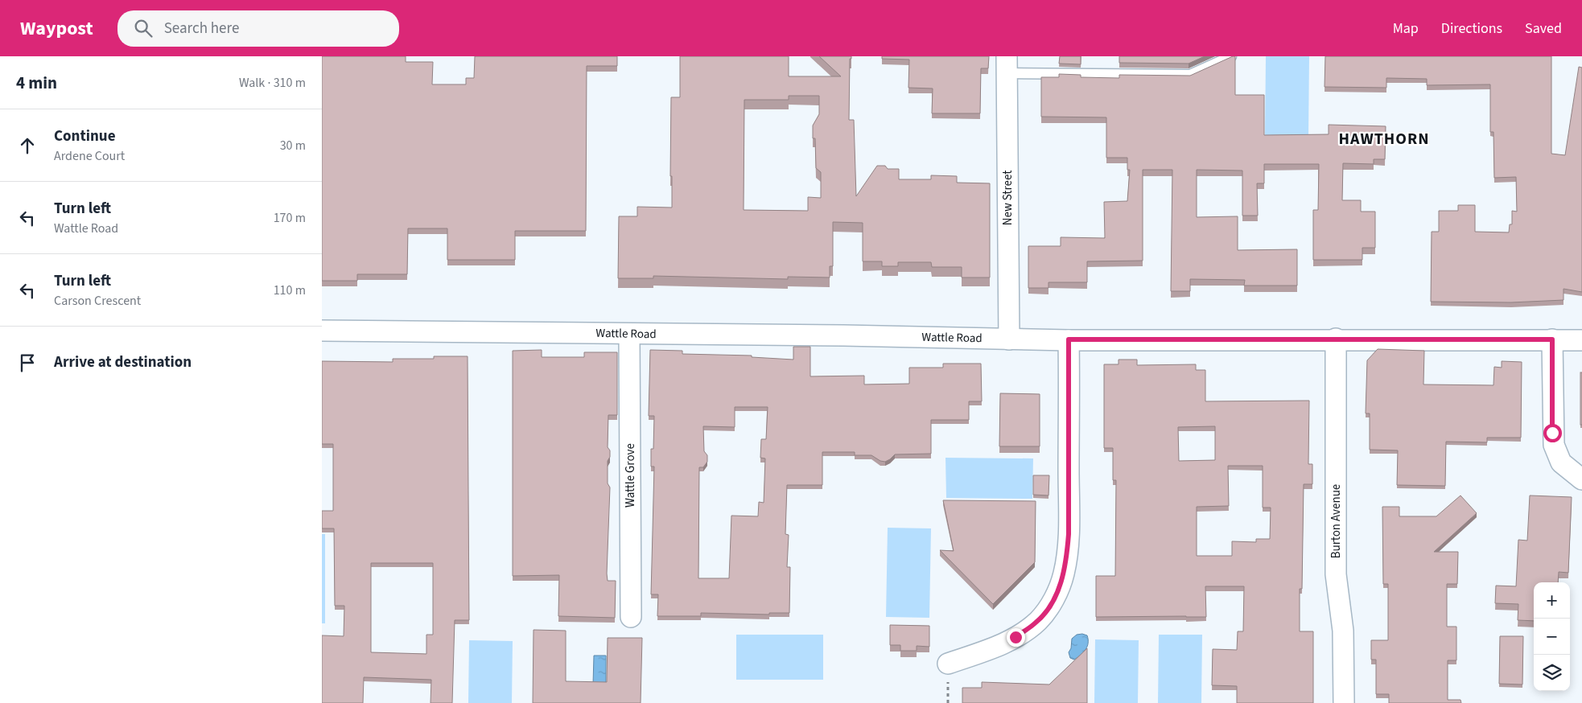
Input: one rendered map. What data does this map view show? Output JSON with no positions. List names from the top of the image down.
{
  "streets": {
    "street": [
      "New Street",
      "Wattle Road",
      "Wattle Grove",
      "Burton Avenue"
    ]
  },
  "crossings": [
    ["New Street", "Wattle Road"],
    ["Wattle Road", "Wattle Grove"],
    ["Wattle Road", "Burton Avenue"]
  ],
  "districts": ["HAWTHORN"],
  "page": {
    "header": "Waypost",
    "search": "Search here",
    "nav": ["Map", "Directions", "Saved"],
    "heading": ["4 min", "Walk · 310 m"],
    "list": [
      ["Continue", "Ardene Court", "30 m"],
      ["Turn left", "Wattle Road", "170 m"],
      ["Turn left", "Carson Crescent", "110 m"],
      "Arrive at destination"
    ],
    "map_buttons": ["+", "−"]
  }
}
